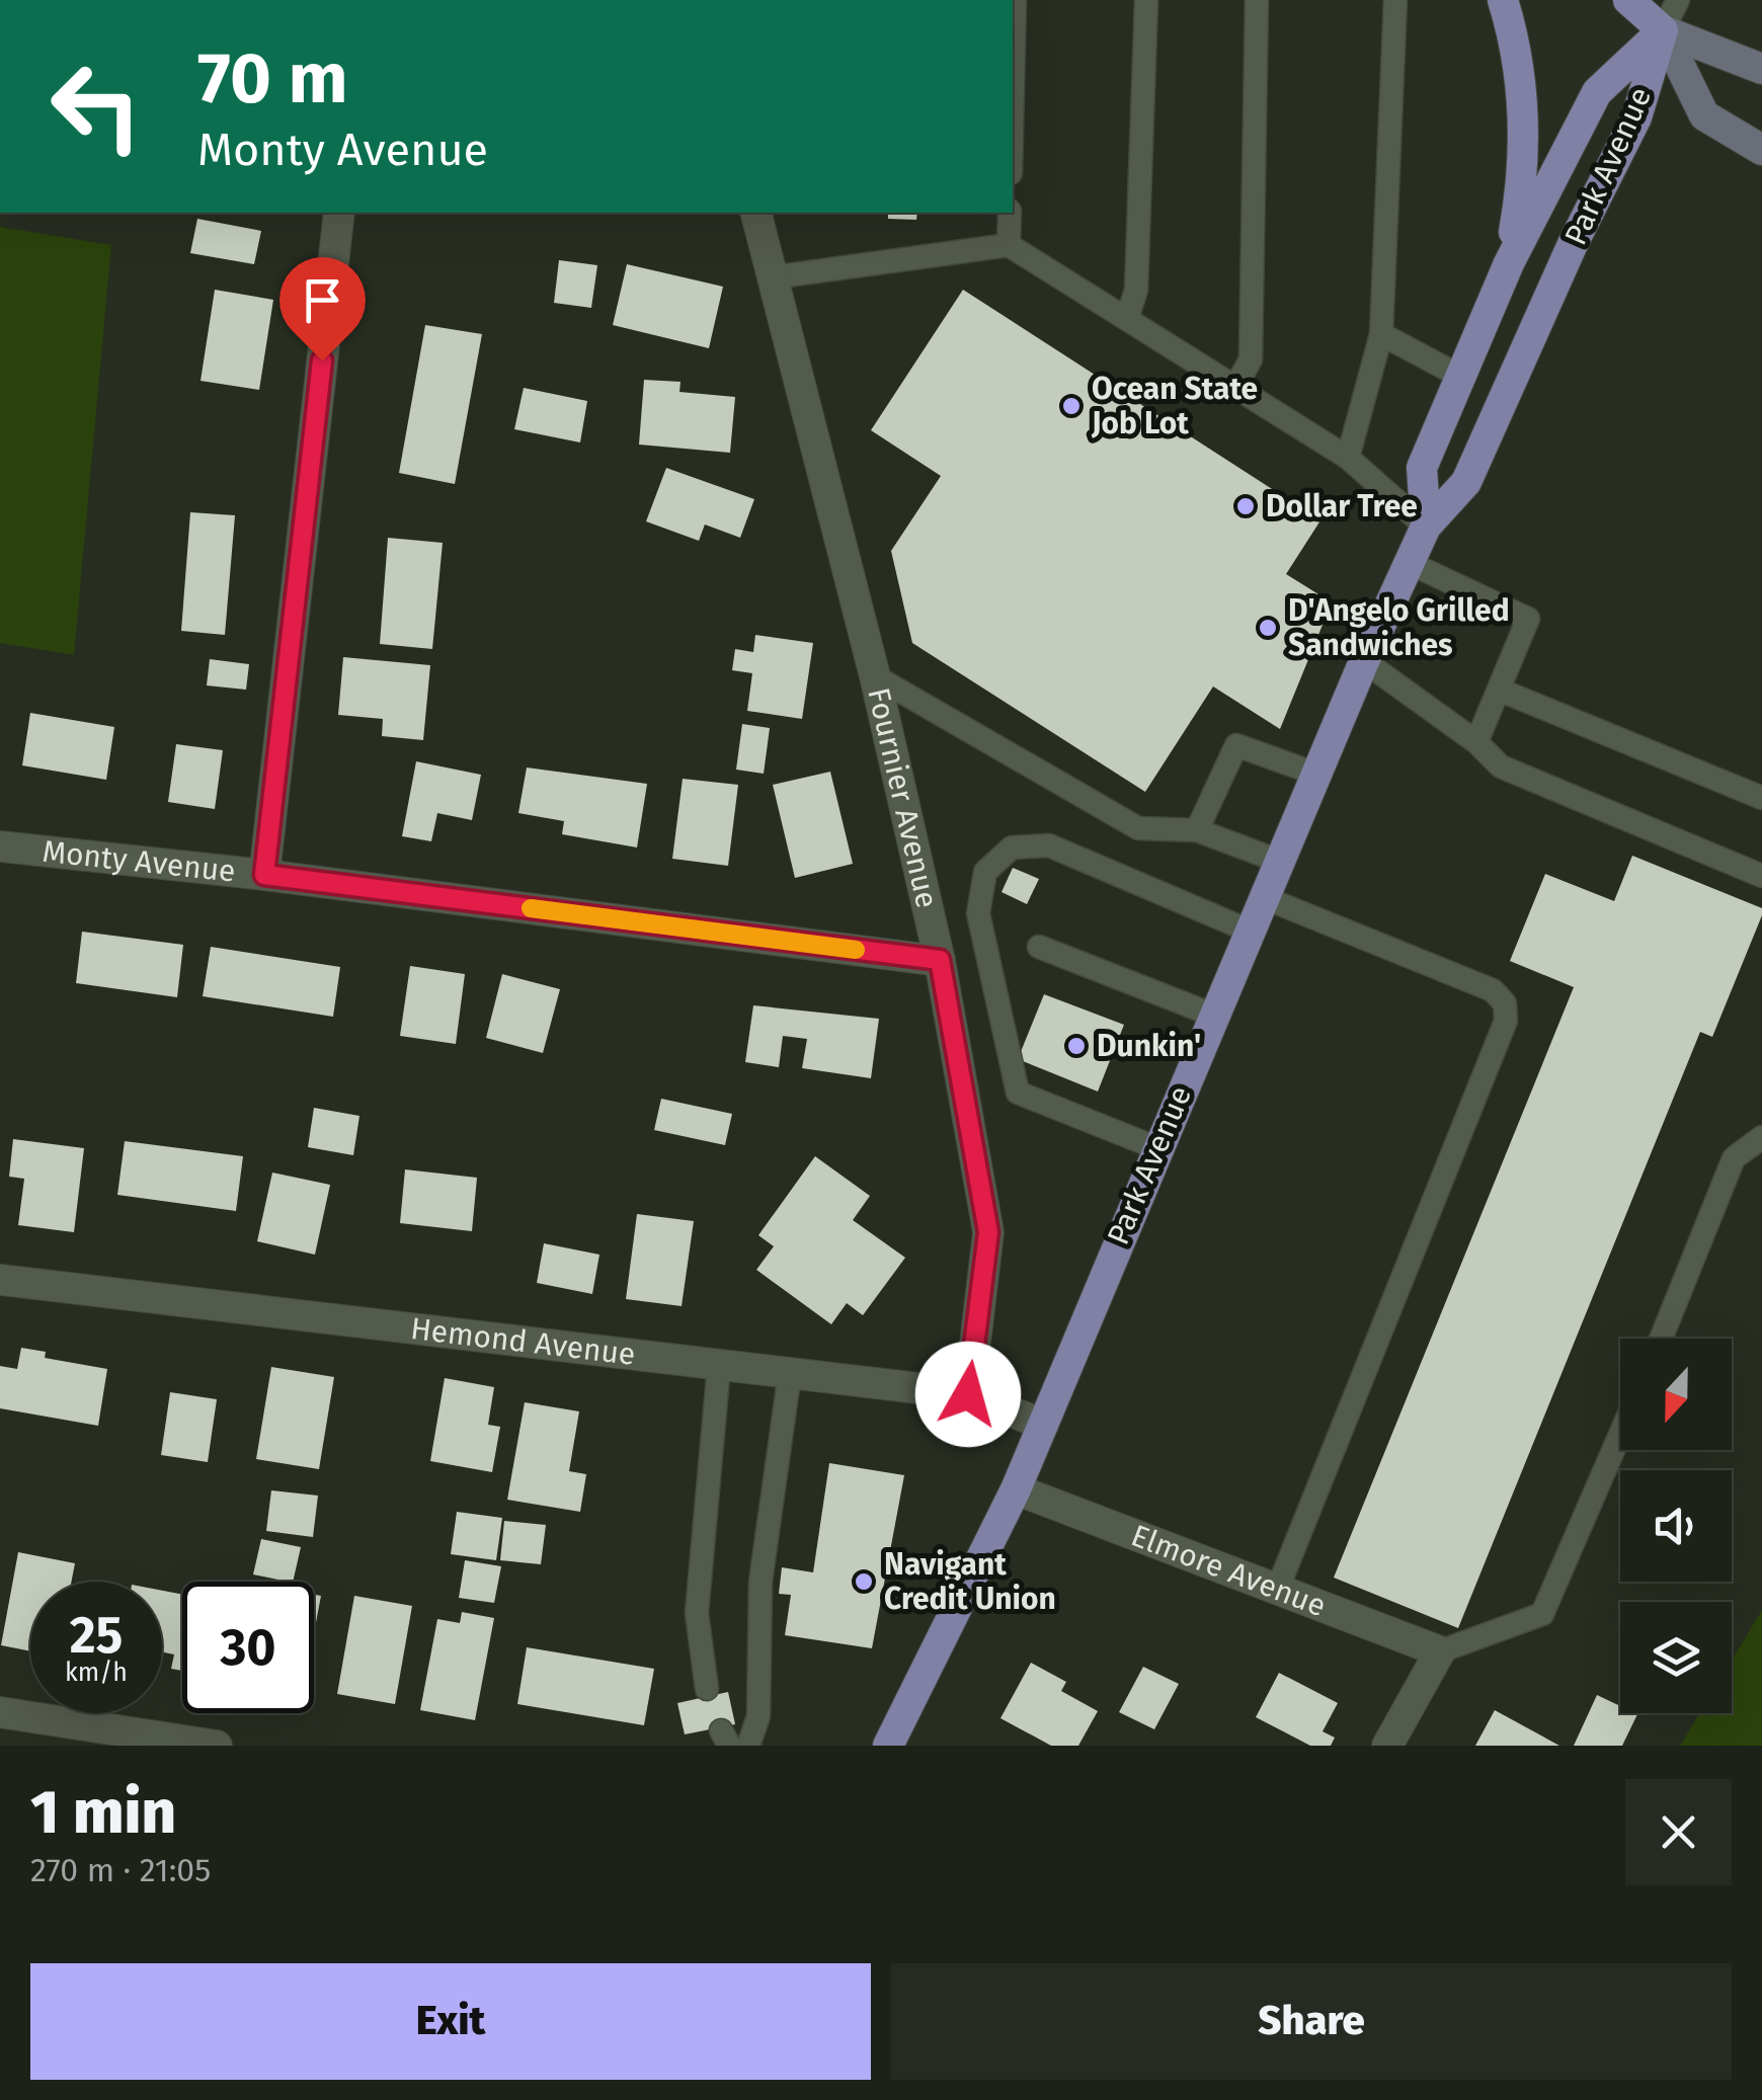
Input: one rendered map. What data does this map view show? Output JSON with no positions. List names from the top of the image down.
{
  "streets": {
    "main road": ["Park Avenue"],
    "street": [
      "Fournier Avenue",
      "Monty Avenue",
      "Hemond Avenue",
      "Elmore Avenue"
    ]
  },
  "crossings": [
    ["Park Avenue", "Hemond Avenue"],
    ["Park Avenue", "Elmore Avenue"],
    ["Fournier Avenue", "Monty Avenue"],
    ["Fournier Avenue", "Hemond Avenue"]
  ],
  "places": [
    "Ocean State Job Lot",
    "Dollar Tree",
    "D'Angelo Grilled Sandwiches",
    "Dunkin'",
    "Navigant Credit Union"
  ],
  "north": "bottom",
  "page": {
    "turn": ["70 m", "Monty Avenue"],
    "speed": "25 km/h",
    "limit": "30",
    "heading": ["1 min", "270 m · 21:05"],
    "buttons": ["Exit", "Share"]
  }
}
